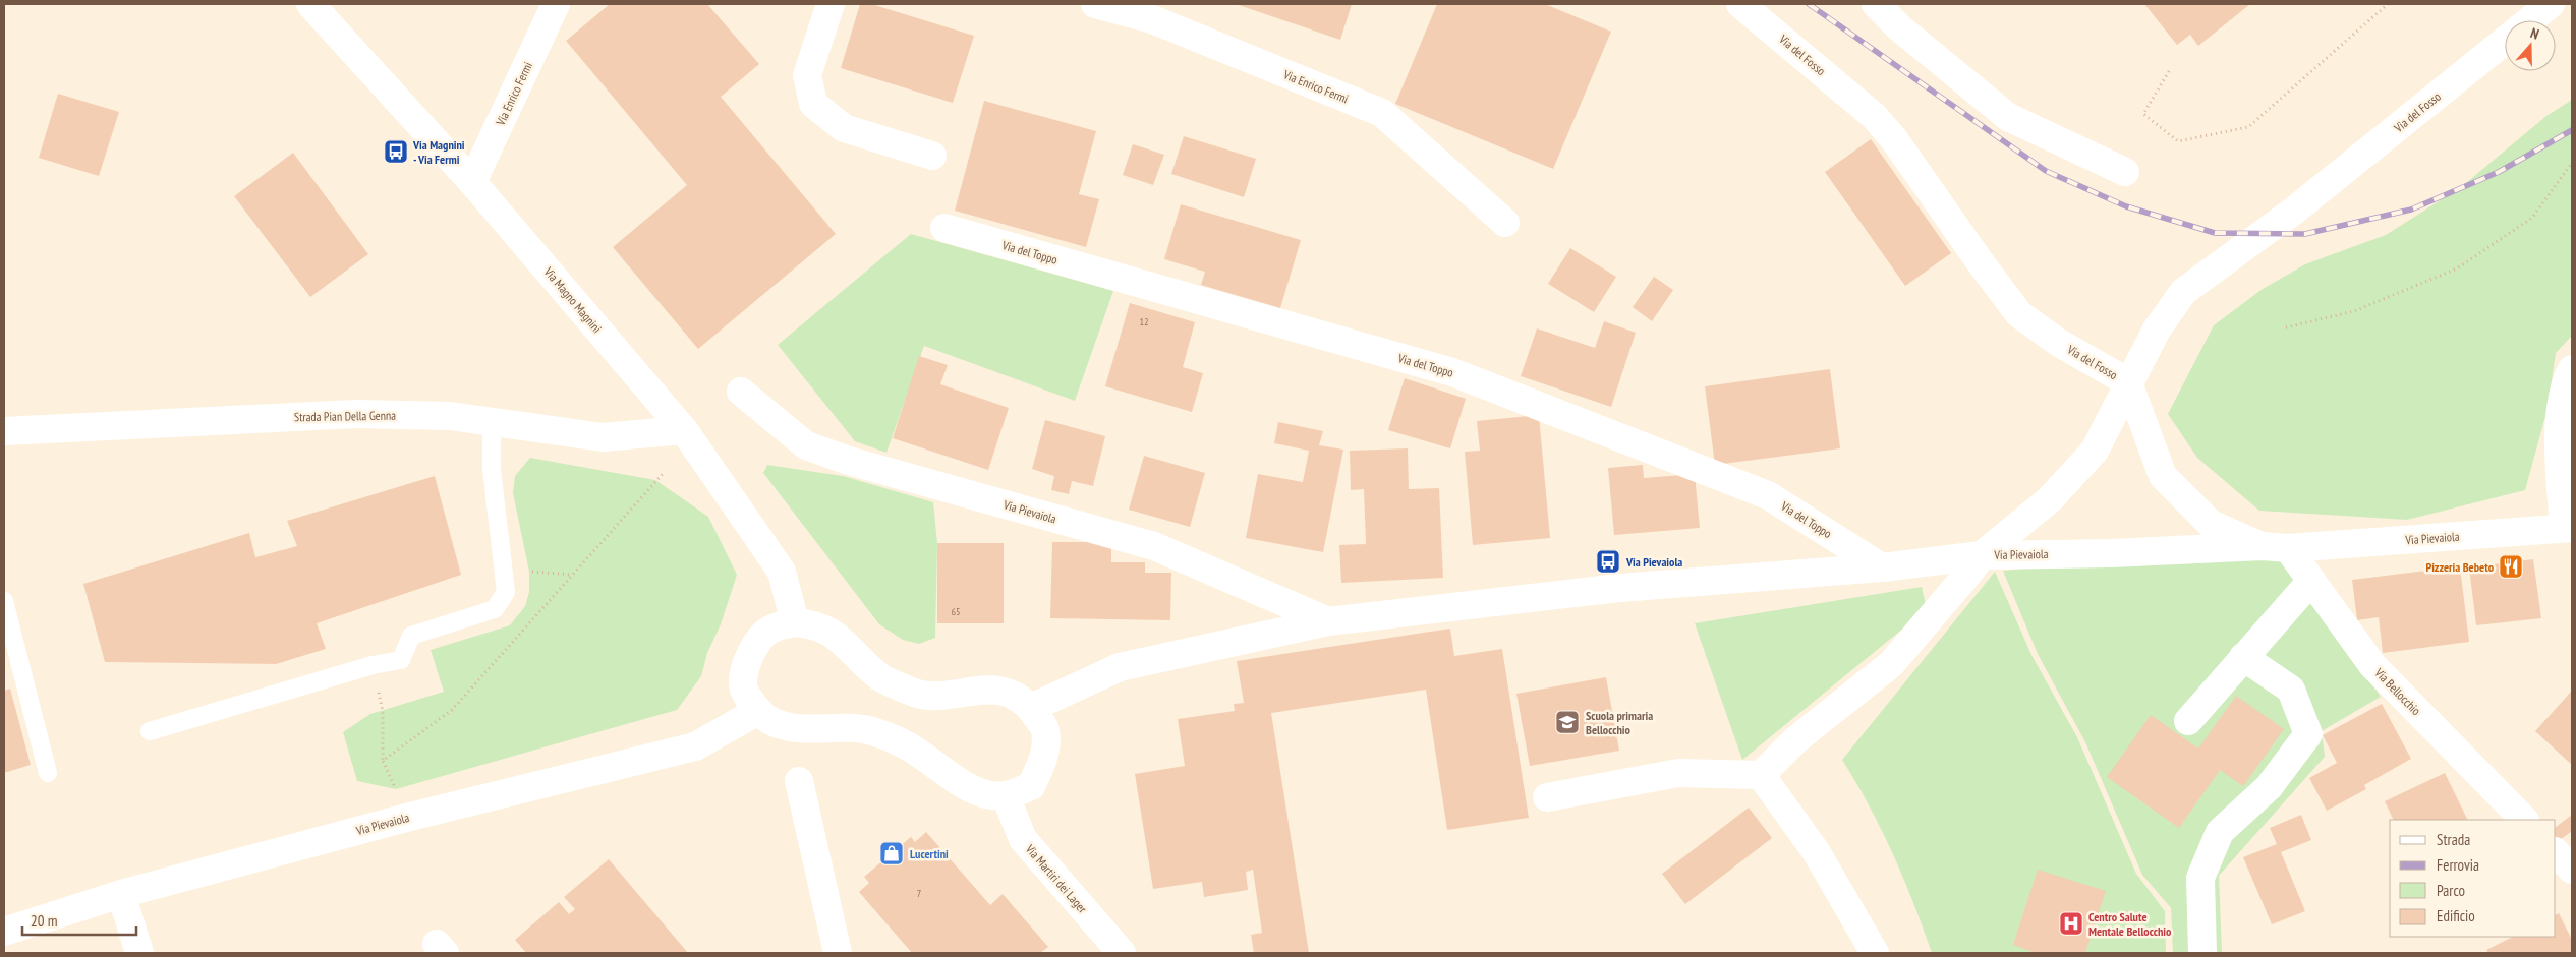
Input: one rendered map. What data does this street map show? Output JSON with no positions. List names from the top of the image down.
{
  "streets": {
    "street": [
      "Via del Fosso",
      "Via Enrico Fermi",
      "Via del Toppo",
      "Via Magno Magnini",
      "Strada Pian Della Genna",
      "Via Pievaiola",
      "Via Bellocchio",
      "Via Martiri dei Lager"
    ]
  },
  "crossings": [
    ["Via Enrico Fermi", "Via Magno Magnini"],
    ["Via del Toppo", "Via Pievaiola"],
    ["Via Magno Magnini", "Strada Pian Della Genna"],
    ["Via Pievaiola", "Via Bellocchio"]
  ],
  "places": {
    "bus stop": ["Via Magnini - Via Fermi", "Via Pievaiola"],
    "restaurant": ["Pizzeria Bebeto"],
    "school or university": ["Scuola primaria Bellocchio"],
    "shop": ["Lucertini"],
    "hospital": ["Centro Salute Mentale Bellocchio"]
  },
  "house_numbers": ["12", "65", "7"],
  "legend": [
    "Strada",
    "Ferrovia",
    "Parco",
    "Edificio"
  ],
  "scale_bar": "20 m",
  "north": "top"
}
